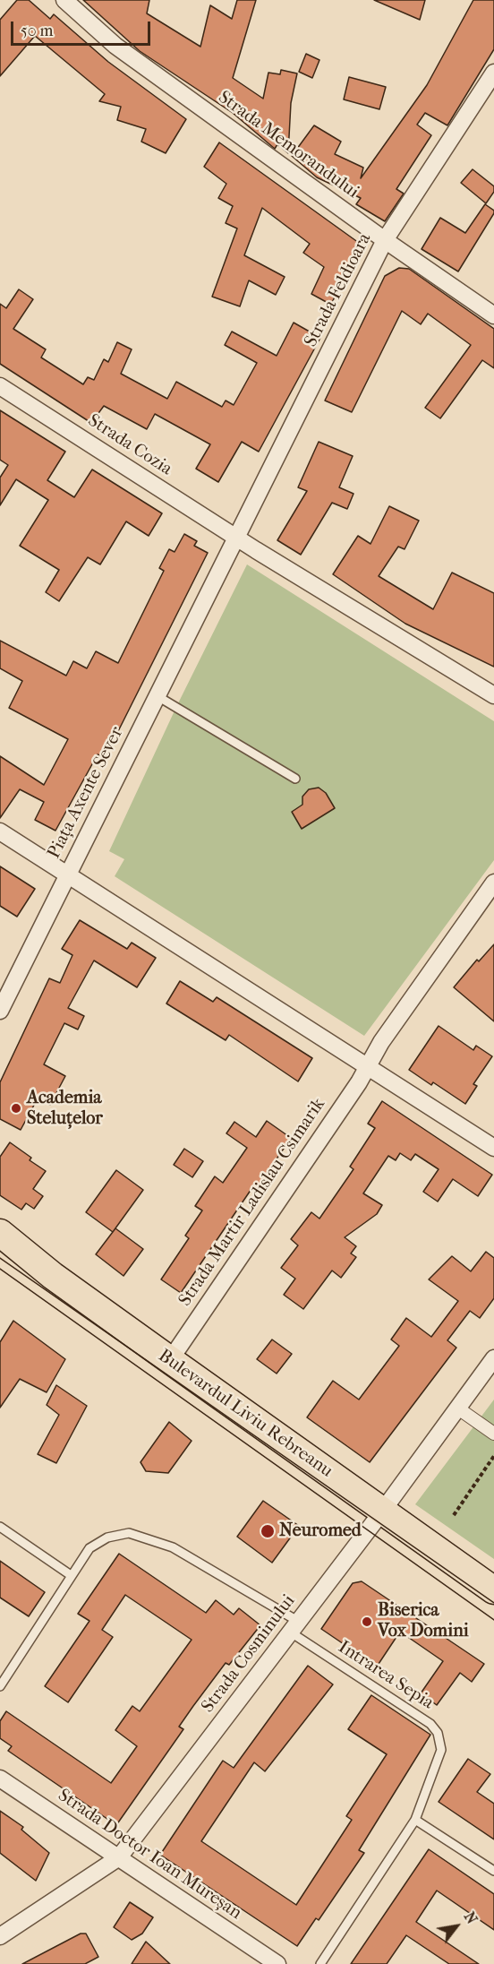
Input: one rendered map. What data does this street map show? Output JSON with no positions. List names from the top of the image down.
{
  "streets": {
    "main road": ["Bulevardul Liviu Rebreanu"],
    "street": [
      "Strada Memorandului",
      "Strada Feldioara",
      "Strada Cozia",
      "Piața Axente Sever",
      "Strada Martir Ladislau Csimarik",
      "Strada Cosminului",
      "Strada Doctor Ioan Mureșan"
    ],
    "lane": ["Intrarea Sepia"]
  },
  "crossings": [
    ["Strada Memorandului", "Strada Feldioara"],
    ["Strada Feldioara", "Strada Cozia"],
    ["Strada Feldioara", "Piața Axente Sever"],
    ["Strada Cozia", "Piața Axente Sever"],
    ["Piața Axente Sever", "Strada Martir Ladislau Csimarik"],
    ["Strada Martir Ladislau Csimarik", "Bulevardul Liviu Rebreanu"],
    ["Bulevardul Liviu Rebreanu", "Strada Cosminului"],
    ["Strada Cosminului", "Intrarea Sepia"],
    ["Strada Cosminului", "Strada Doctor Ioan Mureșan"]
  ],
  "places": ["Academia Steluțelor", "Neuromed", "Biserica Vox Domini"],
  "scale_bar": "50 m",
  "north": "top right"
}
